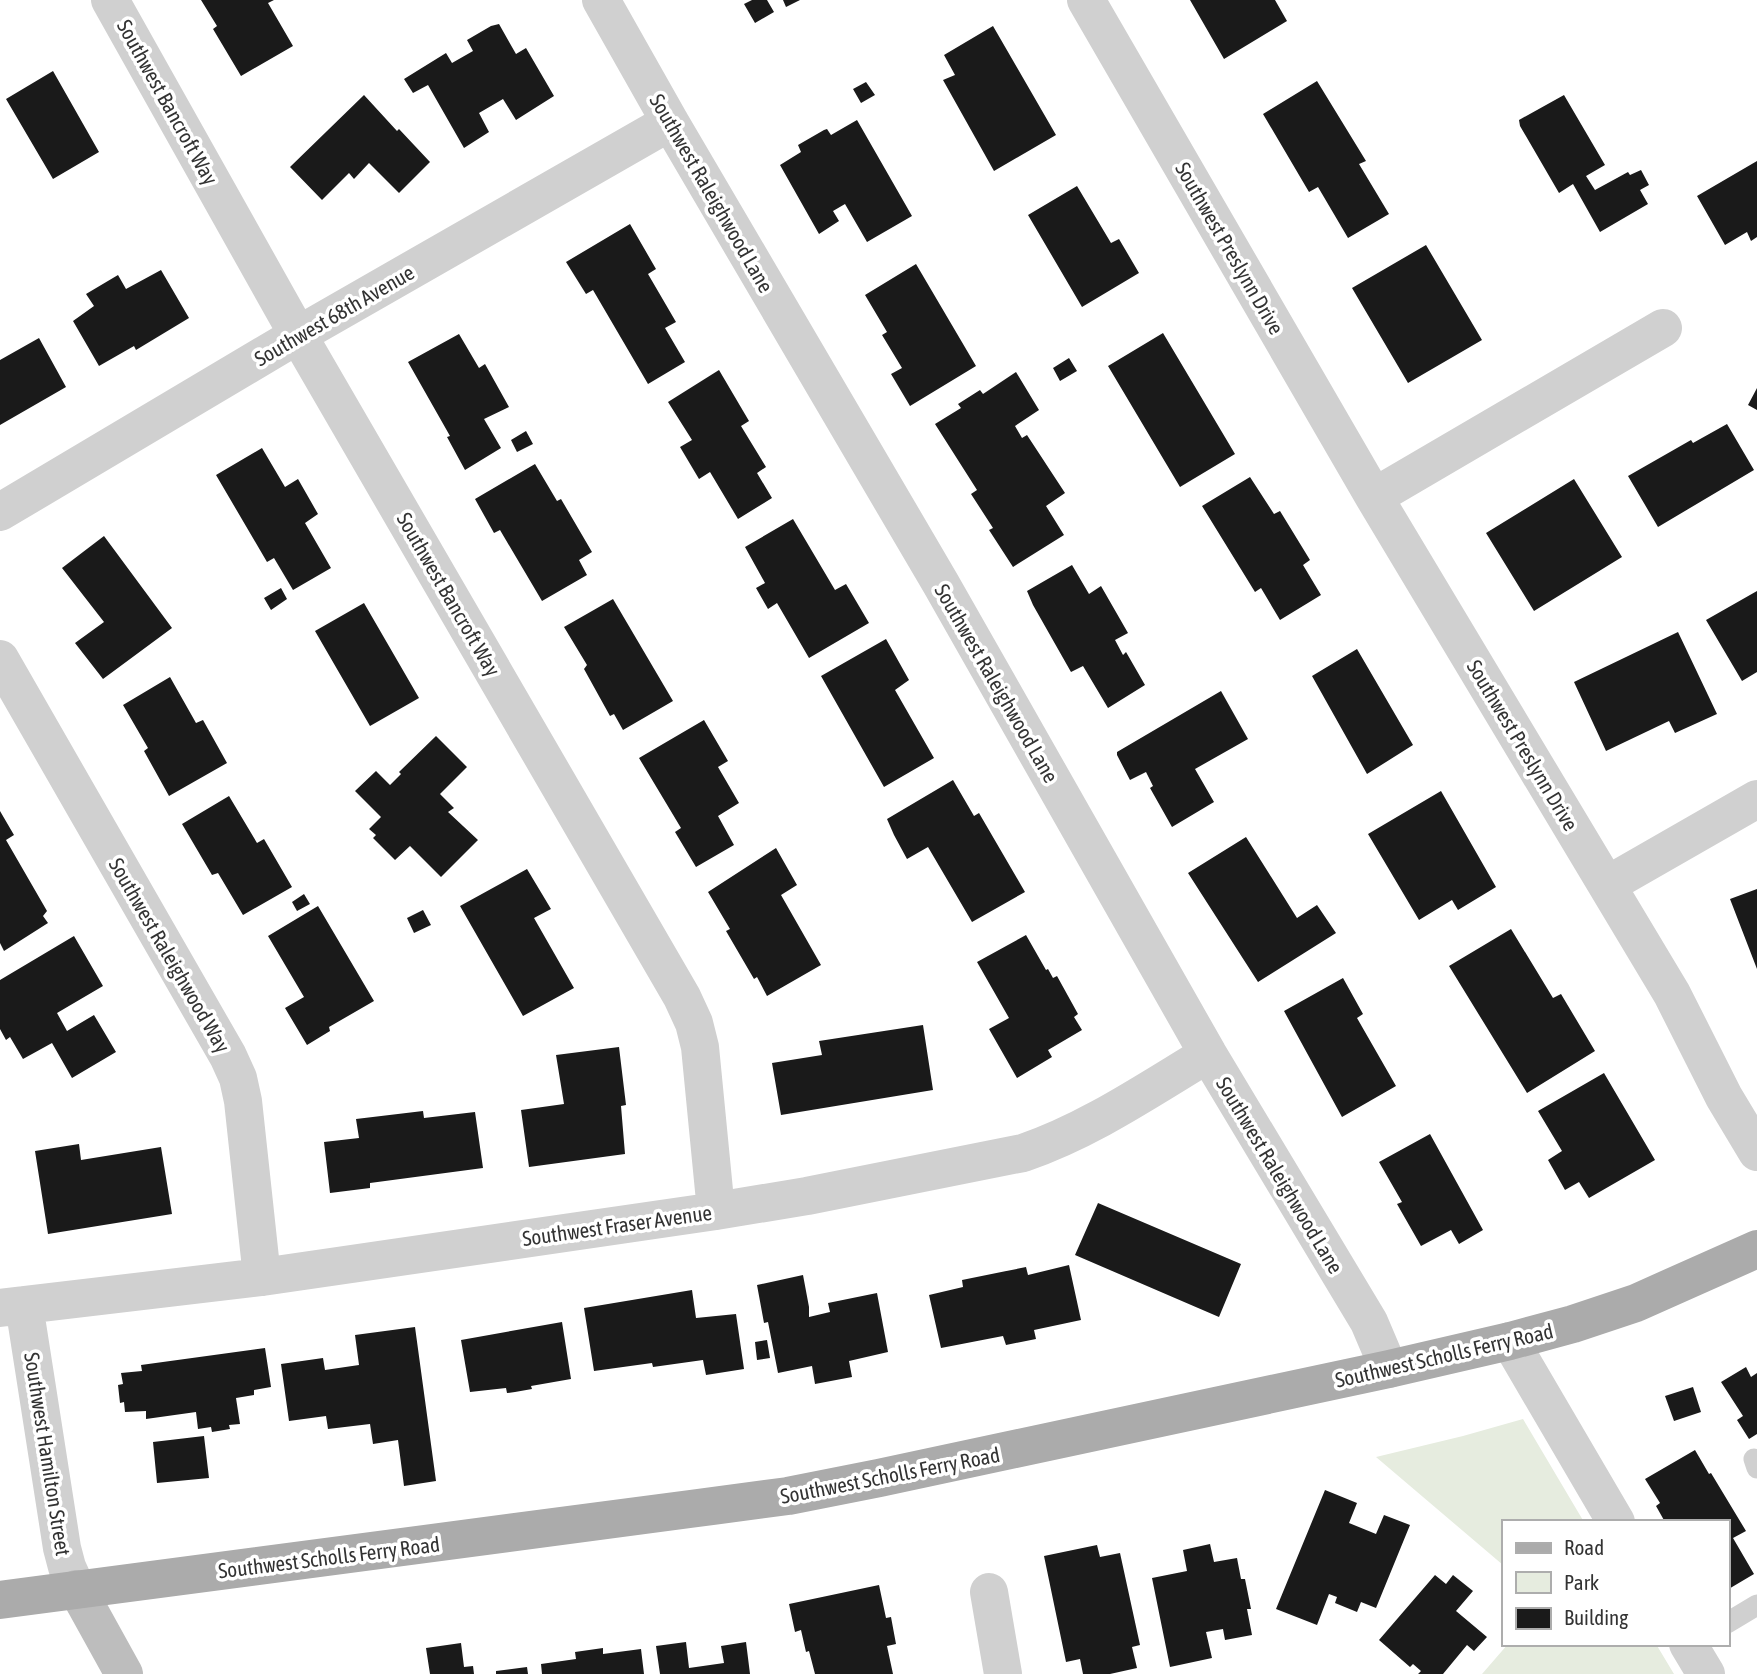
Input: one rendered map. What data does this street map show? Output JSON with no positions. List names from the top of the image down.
{
  "streets": {
    "main road": ["Southwest Scholls Ferry Road"],
    "street": [
      "Southwest Bancroft Way",
      "Southwest Raleighwood Lane",
      "Southwest Preslynn Drive",
      "Southwest 68th Avenue",
      "Southwest Raleighwood Way",
      "Southwest Fraser Avenue",
      "Southwest Hamilton Street"
    ]
  },
  "crossings": [
    ["Southwest Bancroft Way", "Southwest 68th Avenue"],
    ["Southwest Bancroft Way", "Southwest Fraser Avenue"],
    ["Southwest Raleighwood Lane", "Southwest 68th Avenue"],
    ["Southwest Raleighwood Lane", "Southwest Fraser Avenue"],
    ["Southwest Raleighwood Lane", "Southwest Scholls Ferry Road"],
    ["Southwest Raleighwood Way", "Southwest Fraser Avenue"],
    ["Southwest Fraser Avenue", "Southwest Hamilton Street"],
    ["Southwest Scholls Ferry Road", "Southwest Hamilton Street"]
  ],
  "legend": ["Road", "Park", "Building"]
}
